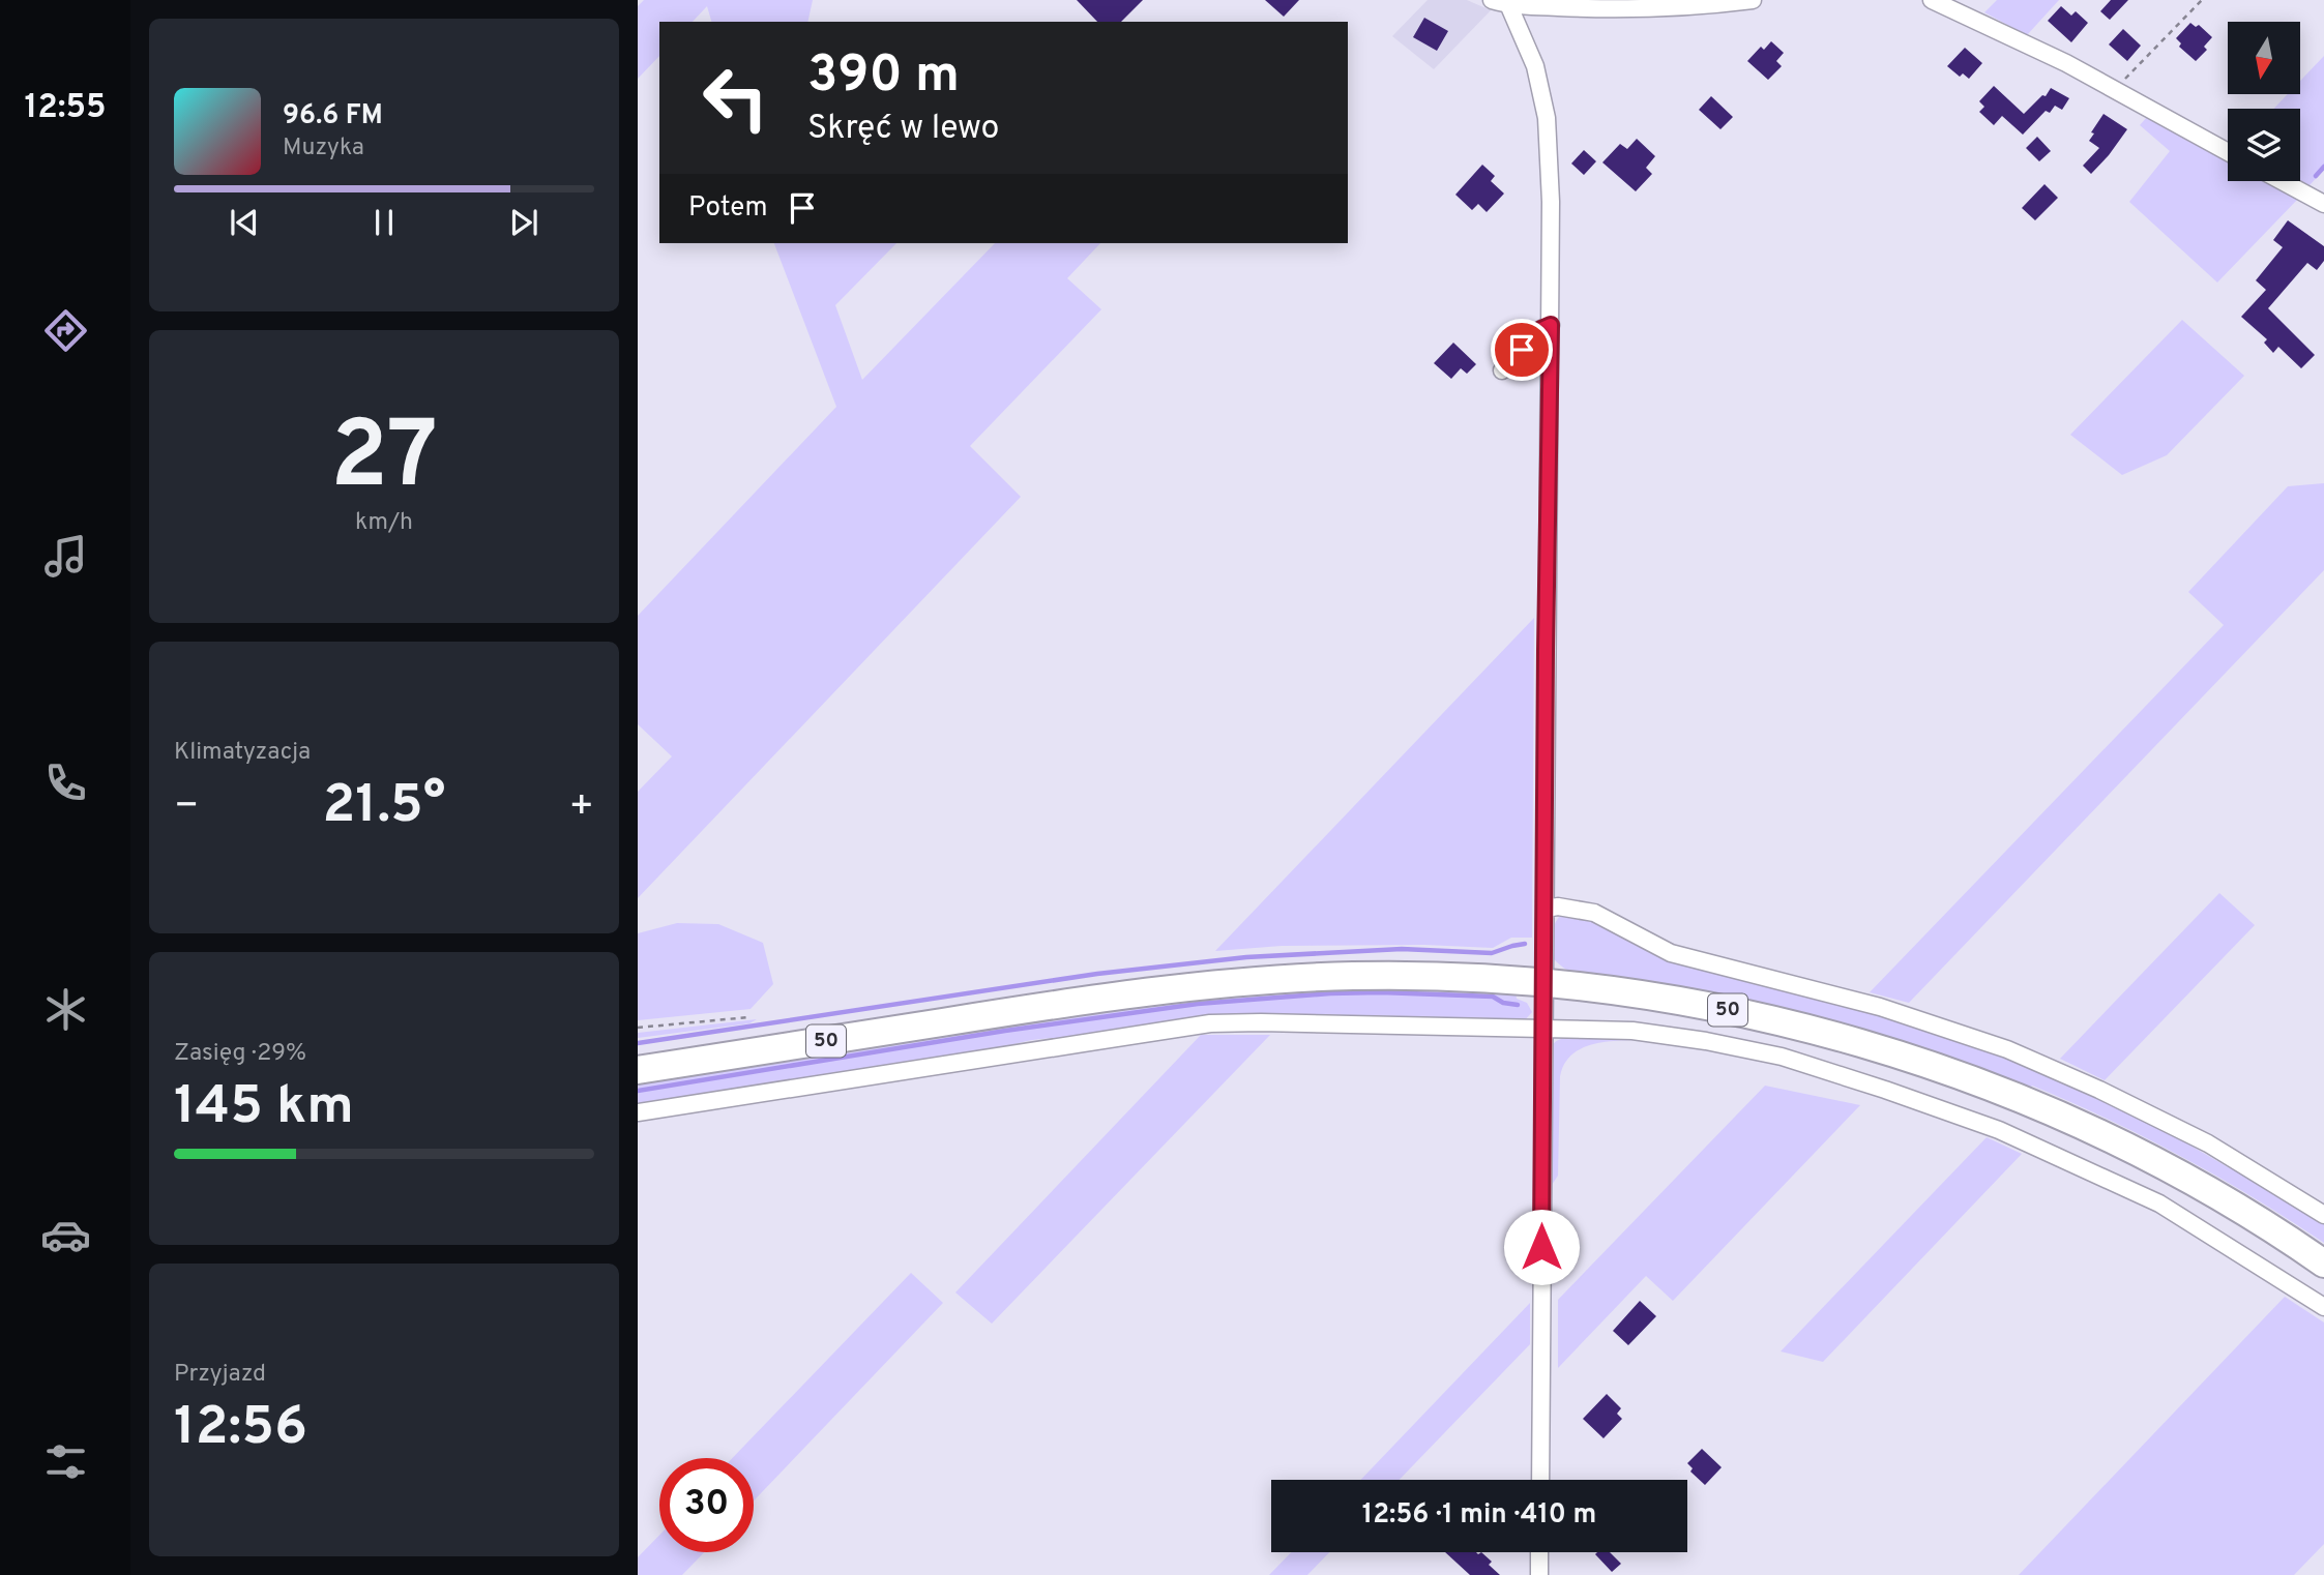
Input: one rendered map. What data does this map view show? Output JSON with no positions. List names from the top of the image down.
{
  "streets": {
    "main road": ["50"]
  },
  "north": "bottom",
  "page": {
    "tabs": "12:55",
    "turn": ["390 m", "Skręć w lewo"],
    "song": ["96.6 FM", "Muzyka"],
    "then": "Potem",
    "tile": [
      ["27", "km/h"],
      "Klimatyzacja",
      ["Zasięg · 29%", "145 km"],
      ["Przyjazd", "12:56"]
    ],
    "heat": ["−", "21.5°", "+"],
    "limit": "30",
    "trip": "12:56 · 1 min · 410 m"
  }
}
